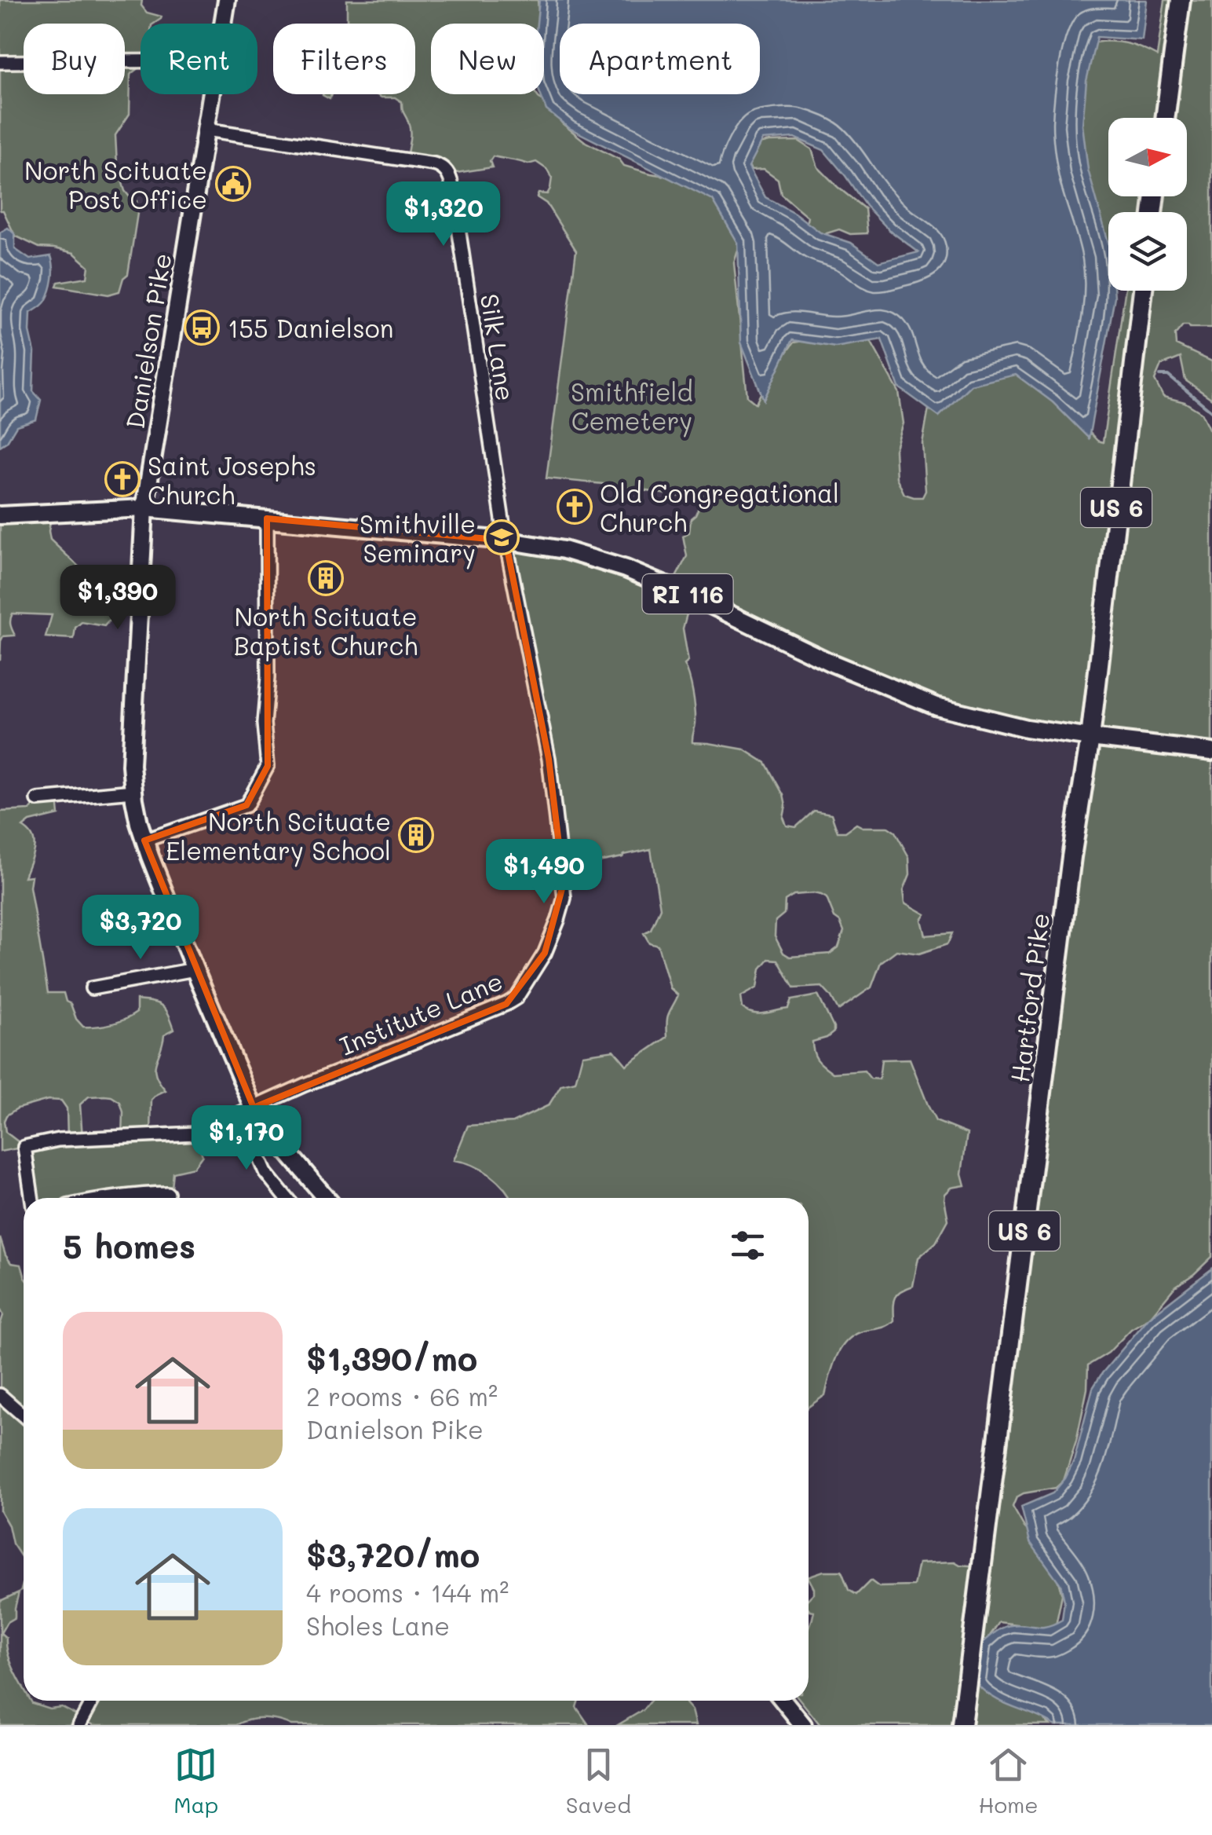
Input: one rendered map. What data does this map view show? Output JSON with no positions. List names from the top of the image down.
{
  "streets": {
    "highway": ["US 6", "Hartford Pike"],
    "main road": ["Danielson Pike", "RI 116"],
    "street": ["Silk Lane", "Institute Lane"]
  },
  "crossings": [
    ["Danielson Pike", "Silk Lane"],
    ["Danielson Pike", "RI 116"],
    ["Danielson Pike", "Institute Lane"],
    ["Silk Lane", "RI 116"],
    ["Silk Lane", "Institute Lane"],
    ["RI 116", "Hartford Pike"],
    ["RI 116", "Institute Lane"]
  ],
  "parks": ["Smithfield Cemetery"],
  "places": {
    "public building": ["North Scituate Post Office"],
    "bus stop": ["155 Danielson"],
    "church": ["Saint Josephs Church", "Old Congregational Church"],
    "school or university": ["Smithville Seminary"],
    "building": ["North Scituate Baptist Church", "North Scituate Elementary School"]
  },
  "north": "right",
  "page": {
    "chip": [
      "Buy",
      "Rent",
      "Filters",
      "New",
      "Apartment"
    ],
    "price": [
      "$1,320",
      "$1,390",
      "$1,490",
      "$3,720",
      "$1,170"
    ],
    "heading": "5 homes",
    "list": [
      {
        "name": "$1,390/mo",
        "note": "2 rooms · 66 m² · Danielson Pike"
      },
      {
        "name": "$3,720/mo",
        "note": "4 rooms · 144 m² · Sholes Lane"
      }
    ],
    "tabs": ["Map", "Saved", "Home"]
  }
}
